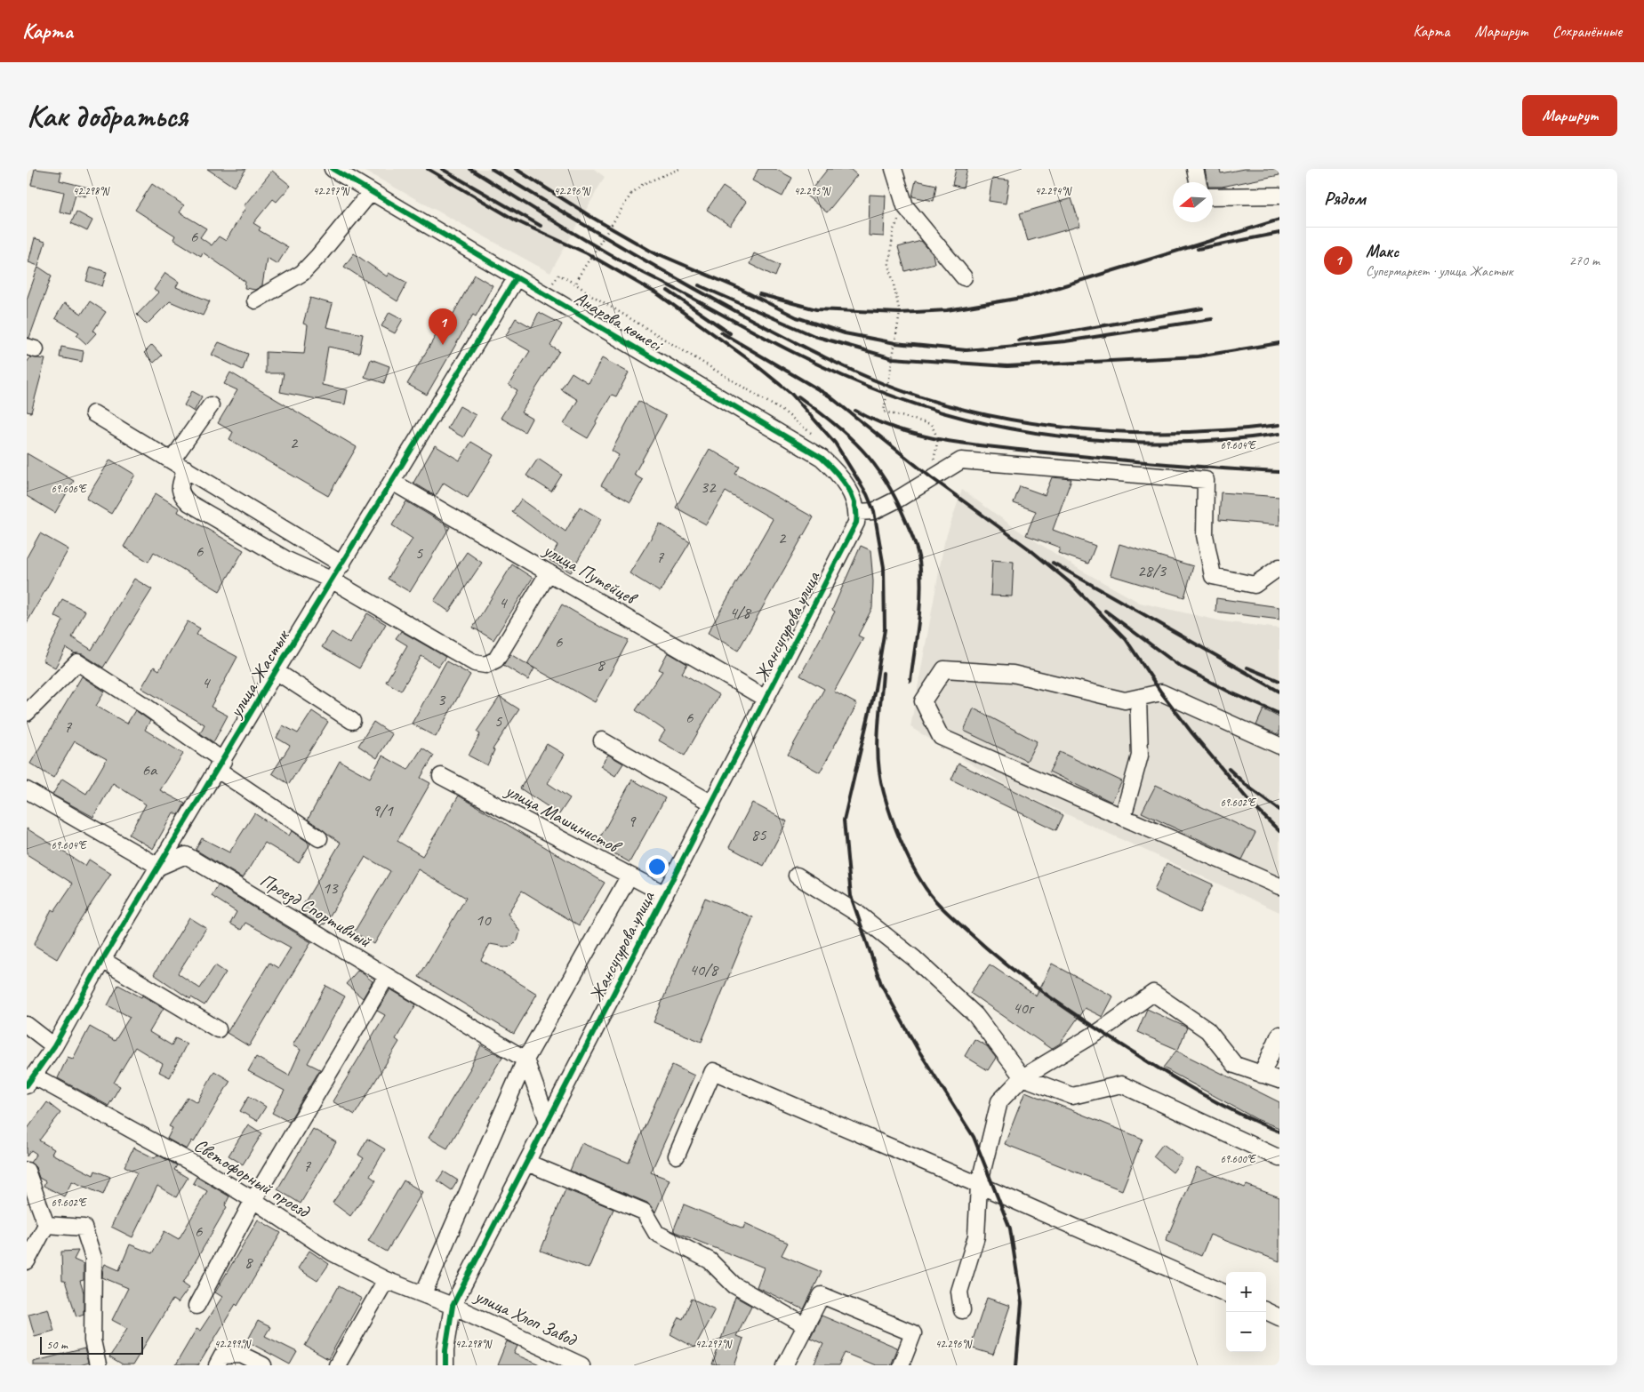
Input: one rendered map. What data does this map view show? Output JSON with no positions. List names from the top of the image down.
{
  "streets": {
    "street": [
      "Анарова көшесі",
      "улица Путейцев",
      "Жансугурова улица",
      "улица Жастык",
      "улица Машинистов",
      "Проезд Спортивный",
      "Светофорный проезд",
      "улица Хлоп Завод"
    ]
  },
  "crossings": [
    ["Анарова көшесі", "Жансугурова улица"],
    ["Анарова көшесі", "улица Жастык"],
    ["улица Путейцев", "Жансугурова улица"],
    ["улица Путейцев", "улица Жастык"],
    ["Жансугурова улица", "улица Машинистов"],
    ["Жансугурова улица", "Светофорный проезд"],
    ["Жансугурова улица", "улица Хлоп Завод"],
    ["улица Жастык", "Проезд Спортивный"],
    ["улица Жастык", "Светофорный проезд"],
    ["Светофорный проезд", "улица Хлоп Завод"]
  ],
  "house_numbers": [
    "6",
    "2",
    "32",
    "2",
    "6",
    "5",
    "7",
    "28/3",
    "4",
    "4/8",
    "6",
    "8",
    "4",
    "3",
    "6",
    "5",
    "7",
    "6а",
    "9/1",
    "9",
    "85",
    "13",
    "10",
    "40/8",
    "40г",
    "7",
    "6",
    "8"
  ],
  "scale_bar": "50 m",
  "north": "left",
  "page": {
    "header": "Карта",
    "nav": ["Карта", "Маршрут", "Сохранённые"],
    "buttons": "Маршрут",
    "title": "Как добраться",
    "heading": "Рядом",
    "list": [
      {
        "mark": "1",
        "name": "Макс",
        "note": "Супермаркет · улица Жастык",
        "value": "270 m"
      }
    ],
    "pins": "1",
    "map_buttons": ["+", "−"],
    "scale": "50 m"
  },
  "coordinates": [
    "42.298°N",
    "42.297°N",
    "42.296°N",
    "42.295°N",
    "42.294°N",
    "69.604°E",
    "69.606°E",
    "69.602°E",
    "69.600°E",
    "42.299°N"
  ]
}
